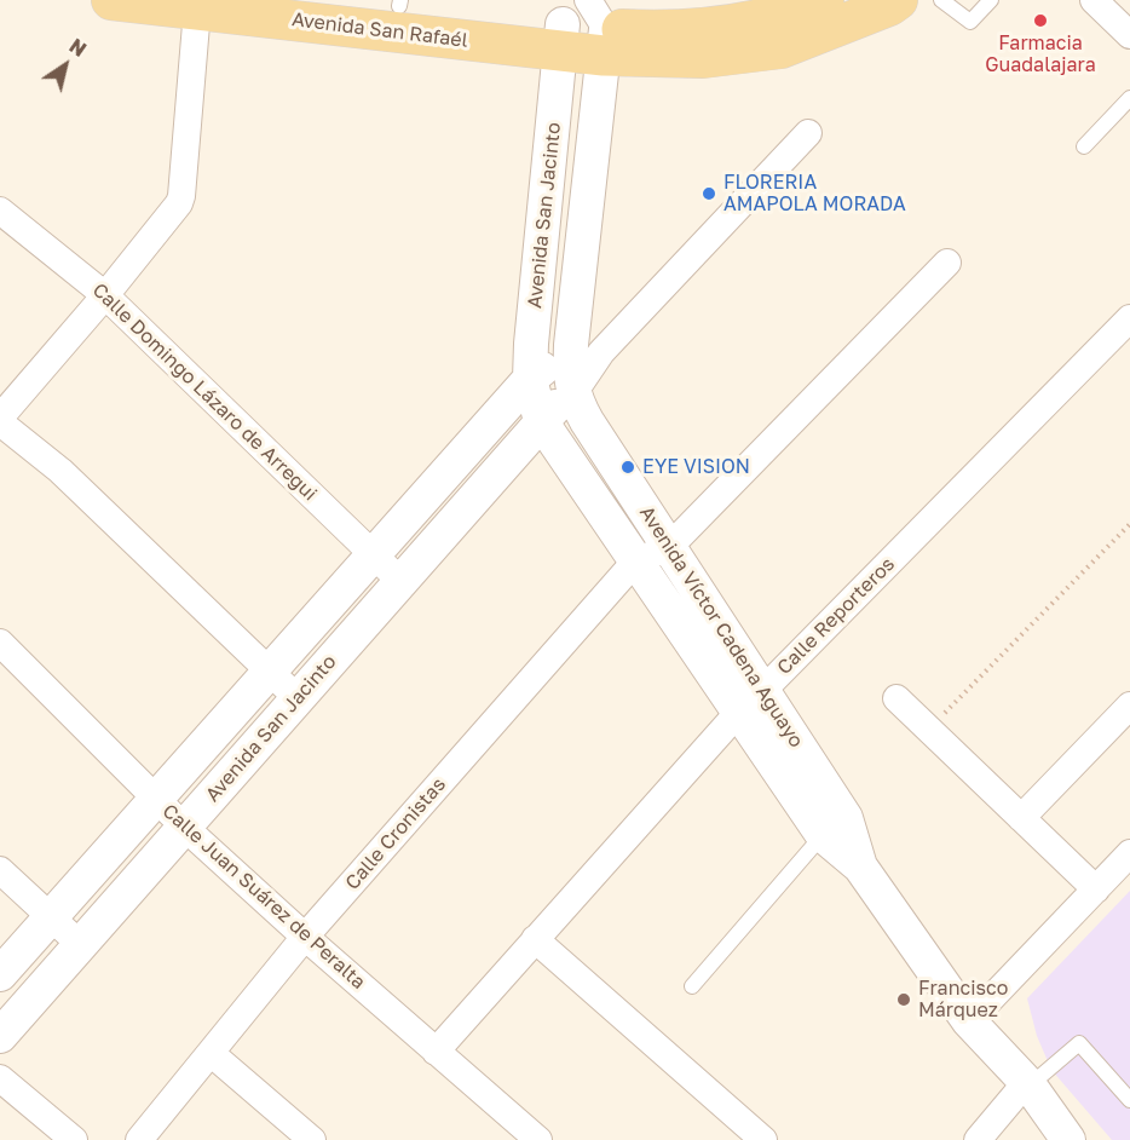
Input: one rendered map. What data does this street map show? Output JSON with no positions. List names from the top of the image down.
{
  "streets": {
    "main road": ["Avenida San Rafaél"],
    "street": [
      "Avenida San Jacinto",
      "Calle Domingo Lázaro de Arregui",
      "Calle Reporteros",
      "Avenida Víctor Cadena Aguayo",
      "Calle Cronistas",
      "Calle Juan Suárez de Peralta"
    ]
  },
  "crossings": [
    ["Avenida San Rafaél", "Avenida San Jacinto"],
    ["Avenida San Jacinto", "Calle Domingo Lázaro de Arregui"],
    ["Avenida San Jacinto", "Avenida Víctor Cadena Aguayo"],
    ["Avenida San Jacinto", "Calle Juan Suárez de Peralta"],
    ["Calle Reporteros", "Avenida Víctor Cadena Aguayo"],
    ["Calle Reporteros", "Calle Juan Suárez de Peralta"],
    ["Avenida Víctor Cadena Aguayo", "Calle Cronistas"],
    ["Calle Cronistas", "Calle Juan Suárez de Peralta"]
  ],
  "places": [
    "Farmacia Guadalajara",
    "FLORERIA AMAPOLA MORADA",
    "EYE VISION",
    "Francisco Márquez"
  ],
  "north": "top right"
}
